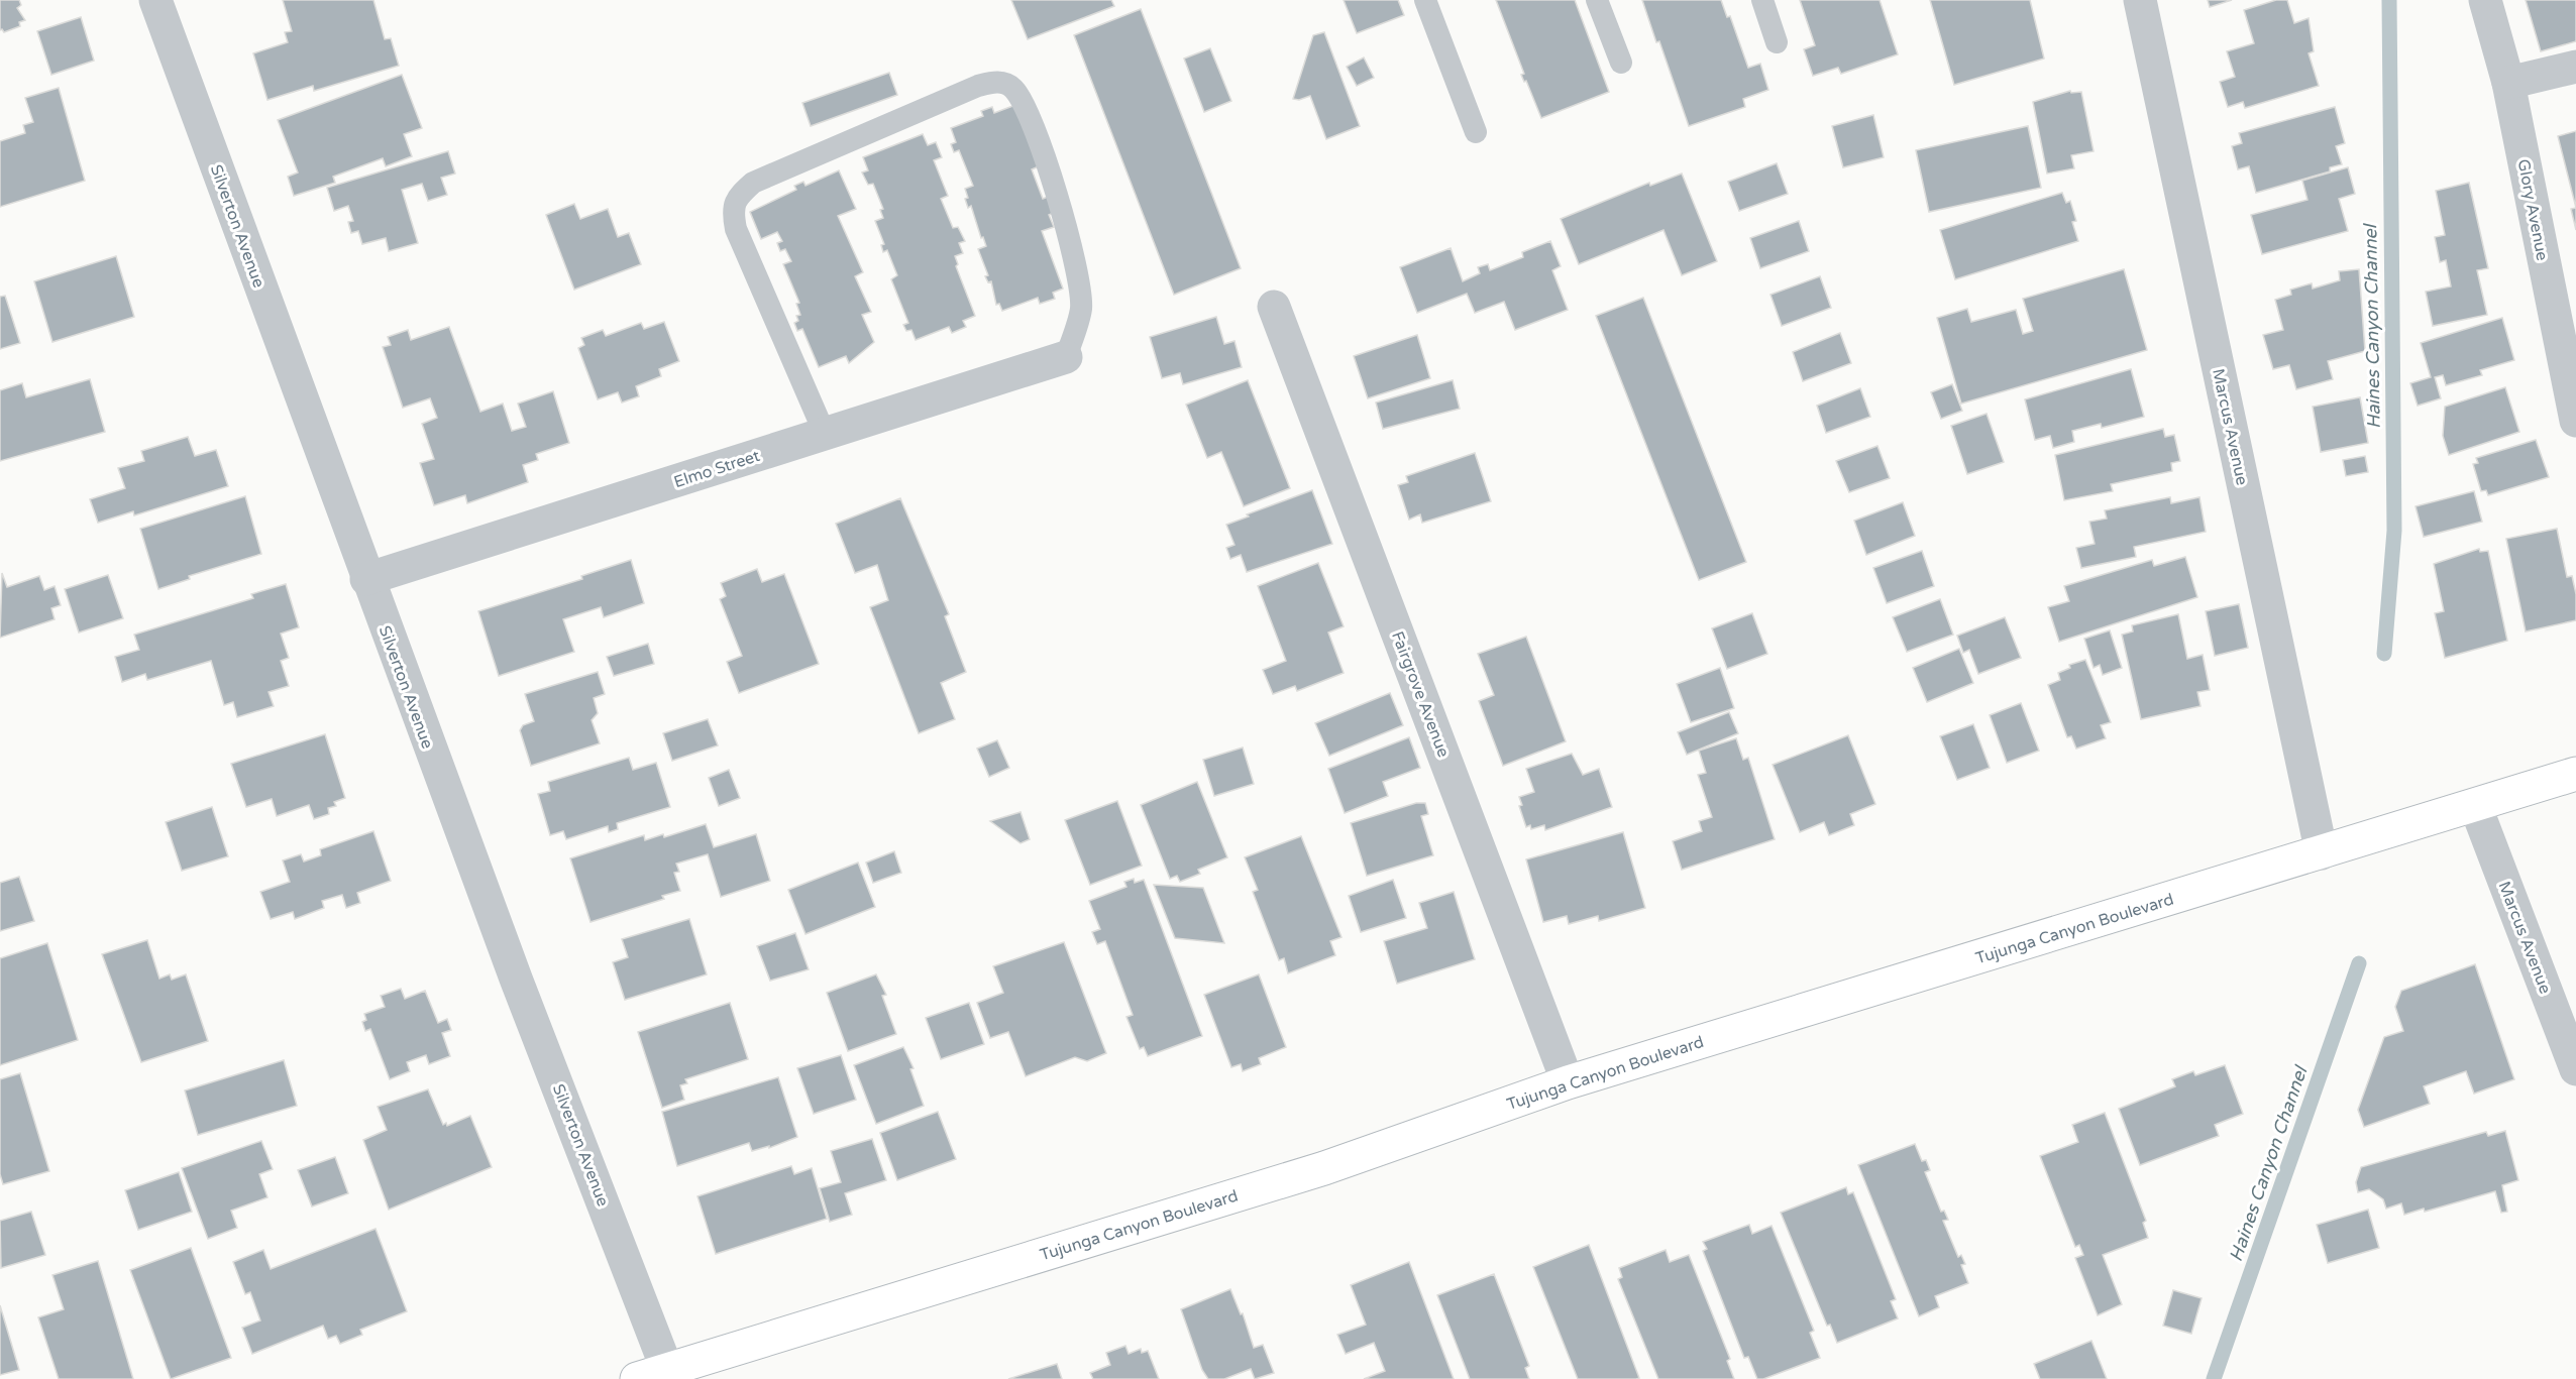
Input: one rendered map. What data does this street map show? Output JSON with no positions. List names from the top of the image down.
{
  "streets": {
    "main road": ["Tujunga Canyon Boulevard"],
    "street": [
      "Glory Avenue",
      "Silverton Avenue",
      "Marcus Avenue",
      "Elmo Street",
      "Fairgrove Avenue"
    ]
  },
  "crossings": [
    ["Silverton Avenue", "Elmo Street"],
    ["Silverton Avenue", "Tujunga Canyon Boulevard"],
    ["Marcus Avenue", "Tujunga Canyon Boulevard"],
    ["Fairgrove Avenue", "Tujunga Canyon Boulevard"]
  ],
  "water": ["Haines Canyon Channel"]
}
